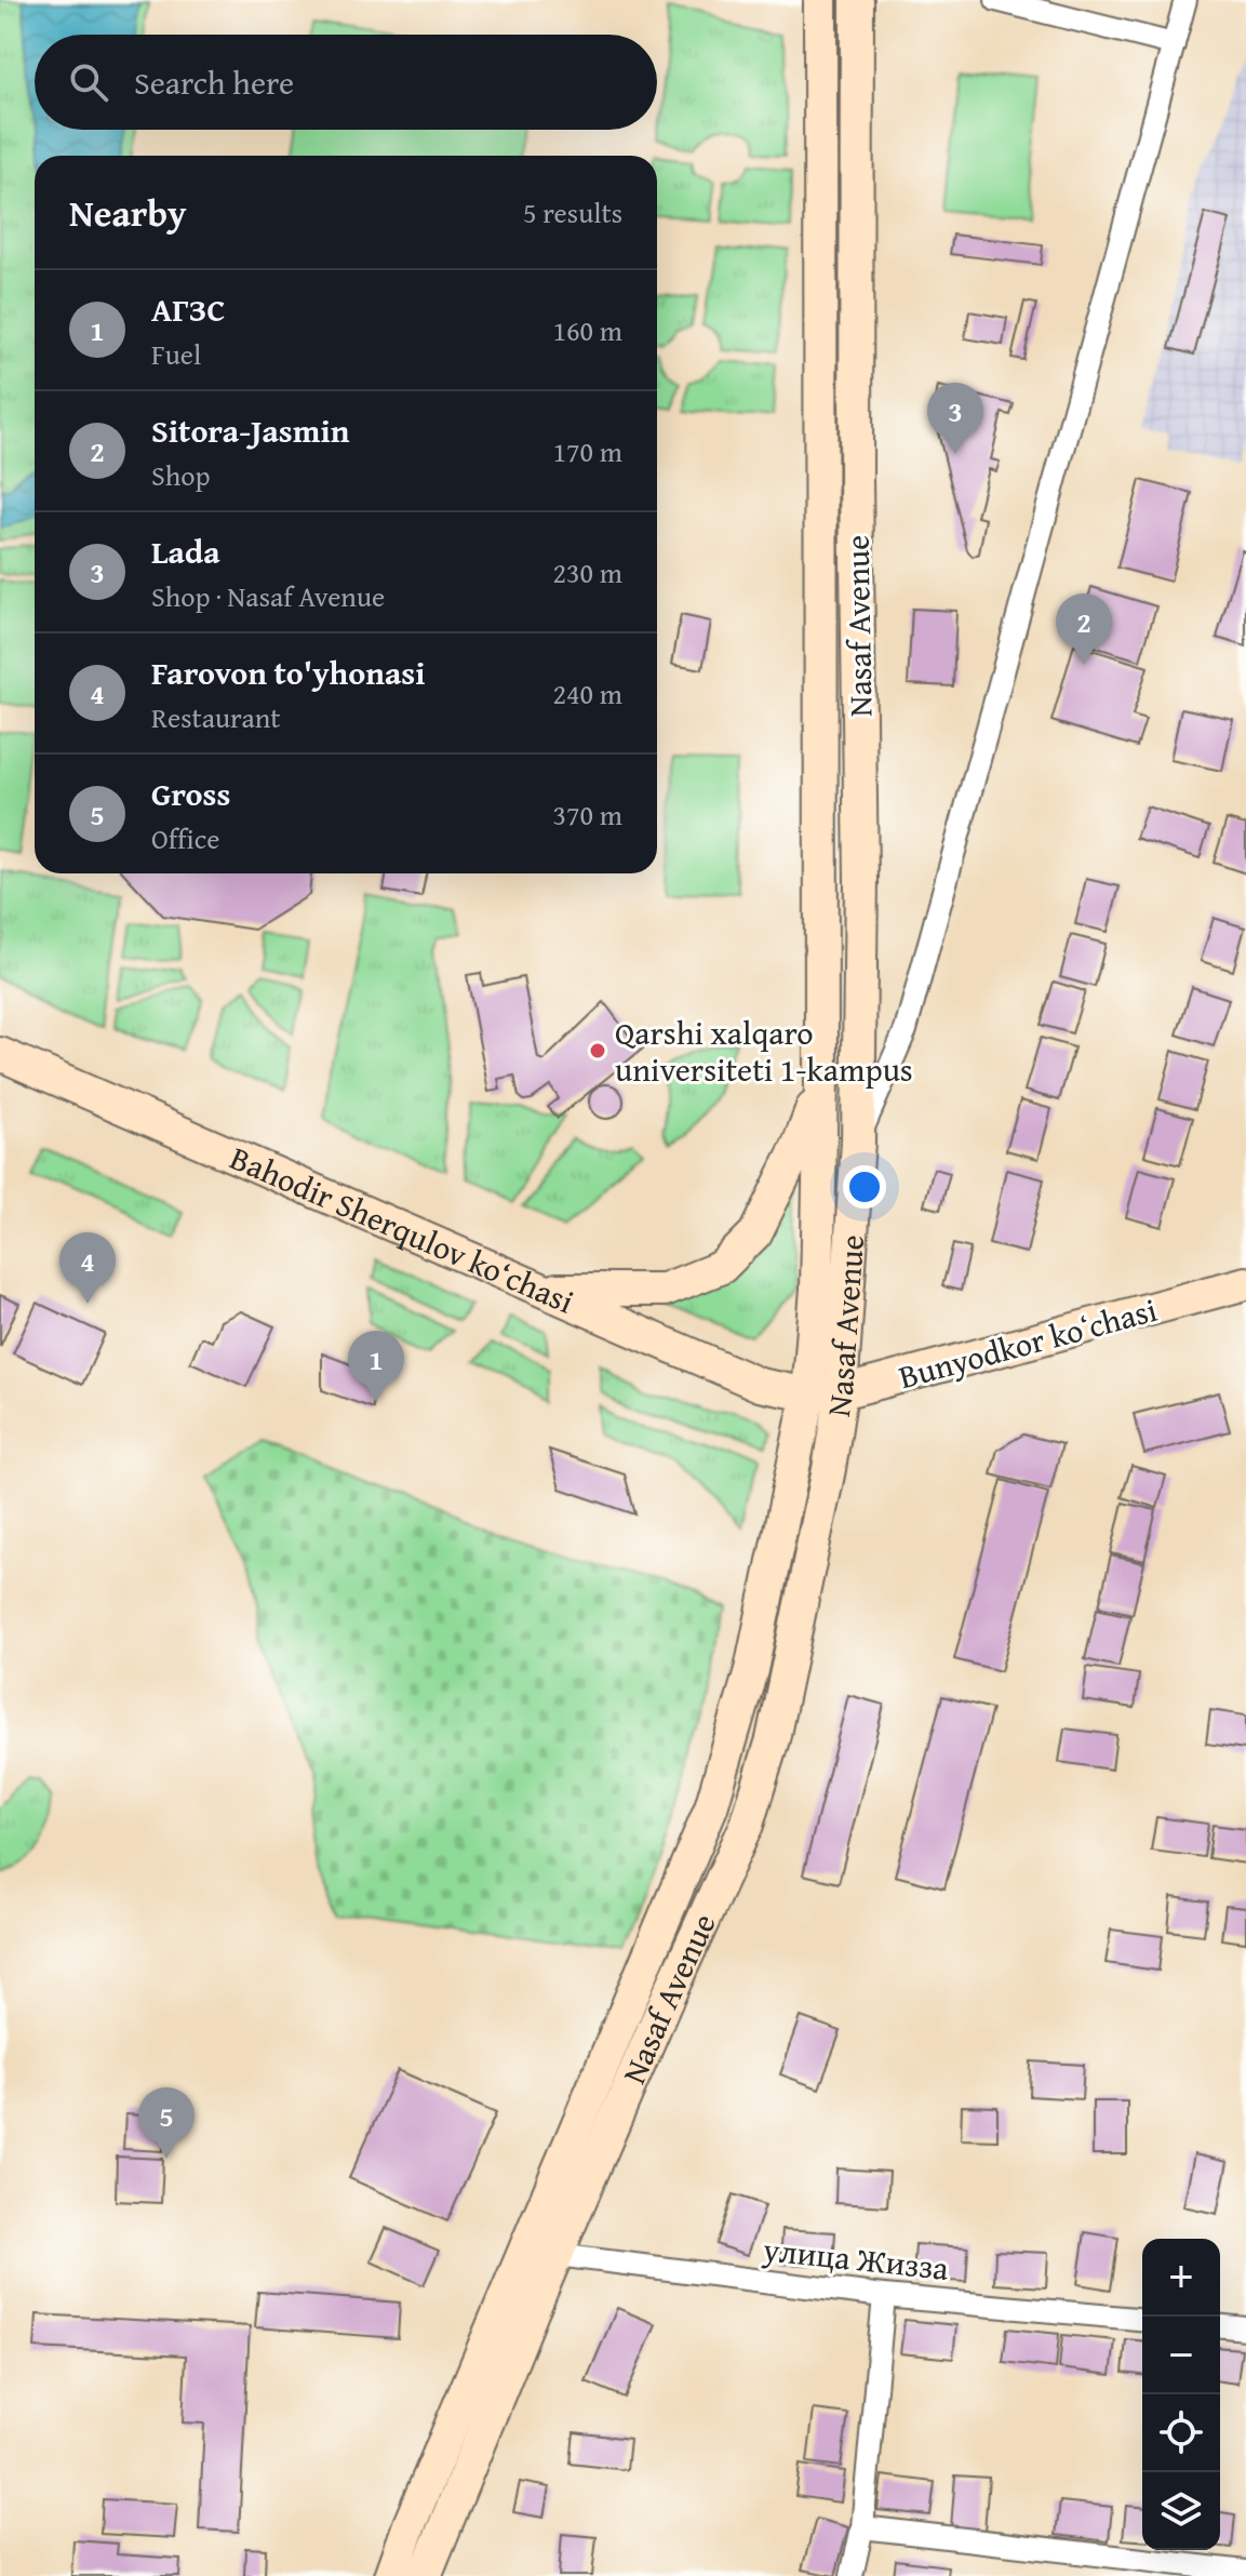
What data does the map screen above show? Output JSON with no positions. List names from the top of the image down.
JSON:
{
  "streets": {
    "main road": ["Nasaf Avenue", "Bahodir Sherqulov ko‘chasi", "Bunyodkor koʻchasi"],
    "street": ["улица Жизза"]
  },
  "crossings": [
    ["Nasaf Avenue", "Bahodir Sherqulov ko‘chasi"],
    ["Nasaf Avenue", "Bunyodkor koʻchasi"],
    ["Nasaf Avenue", "улица Жизза"],
    ["Bahodir Sherqulov ko‘chasi", "Bunyodkor koʻchasi"]
  ],
  "places": ["Qarshi xalqaro universiteti 1-kampus"],
  "page": {
    "search": "Search here",
    "heading": ["Nearby", "5 results"],
    "list": [
      {
        "mark": "1",
        "name": "АГЗС",
        "note": "Fuel",
        "value": "160 m"
      },
      {
        "mark": "2",
        "name": "Sitora-Jasmin",
        "note": "Shop",
        "value": "170 m"
      },
      {
        "mark": "3",
        "name": "Lada",
        "note": "Shop · Nasaf Avenue",
        "value": "230 m"
      },
      {
        "mark": "4",
        "name": "Farovon to'yhonasi",
        "note": "Restaurant",
        "value": "240 m"
      },
      {
        "mark": "5",
        "name": "Gross",
        "note": "Office",
        "value": "370 m"
      }
    ],
    "pins": [
      "3",
      "2",
      "4",
      "1",
      "5"
    ],
    "map_buttons": ["+", "−"]
  }
}
